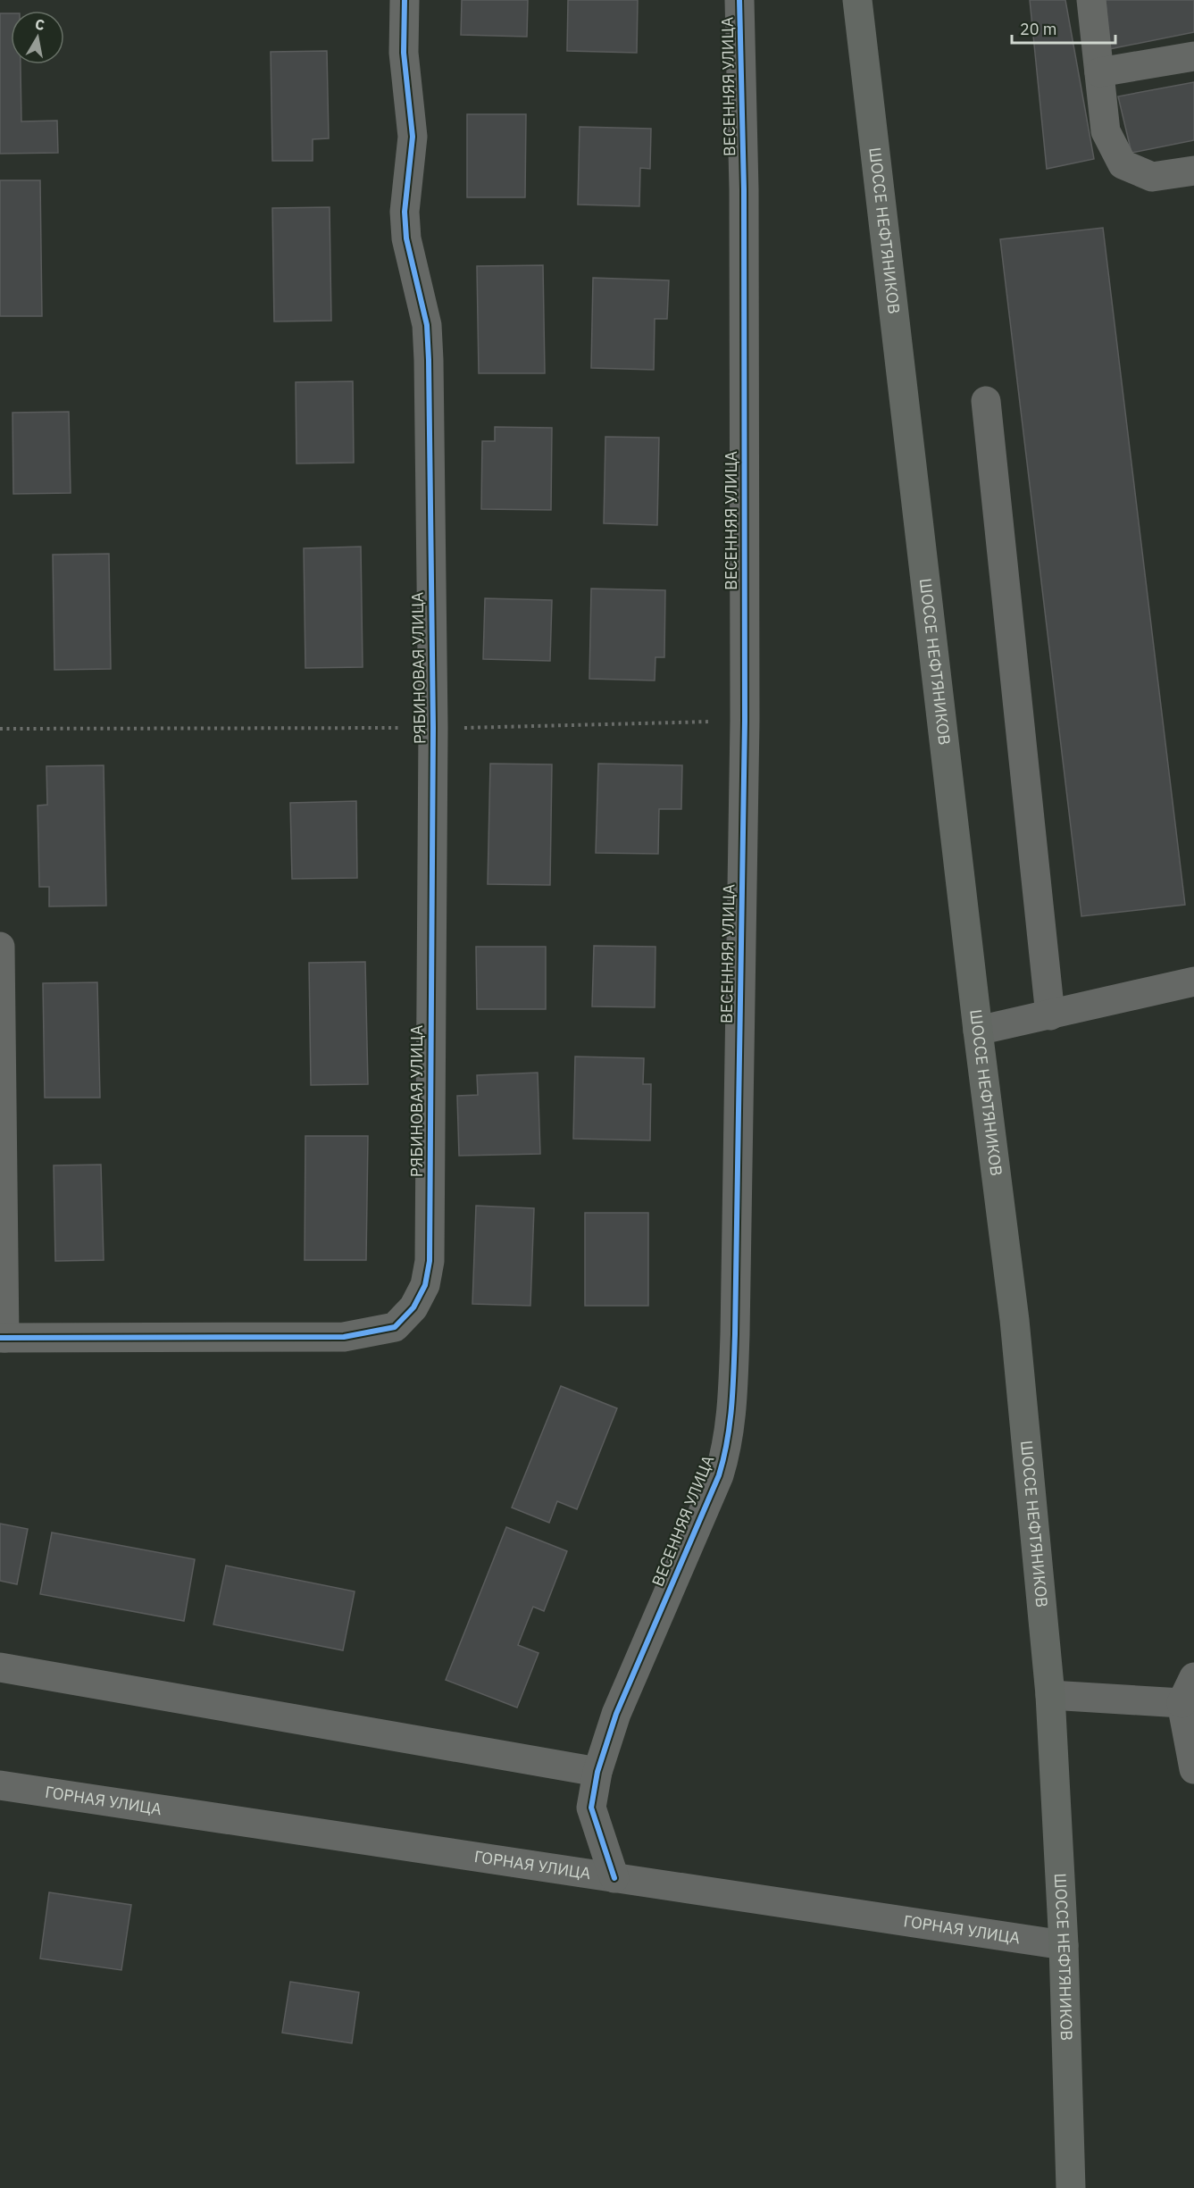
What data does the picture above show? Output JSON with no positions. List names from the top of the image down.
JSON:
{
  "streets": {
    "main road": ["ШОССЕ НЕФТЯНИКОВ"],
    "street": ["ВЕСЕННЯЯ УЛИЦА", "РЯБИНОВАЯ УЛИЦА", "ГОРНАЯ УЛИЦА"]
  },
  "crossings": [
    ["ВЕСЕННЯЯ УЛИЦА", "ГОРНАЯ УЛИЦА"],
    ["ШОССЕ НЕФТЯНИКОВ", "ГОРНАЯ УЛИЦА"]
  ],
  "scale_bar": "20 m",
  "north": "top"
}
